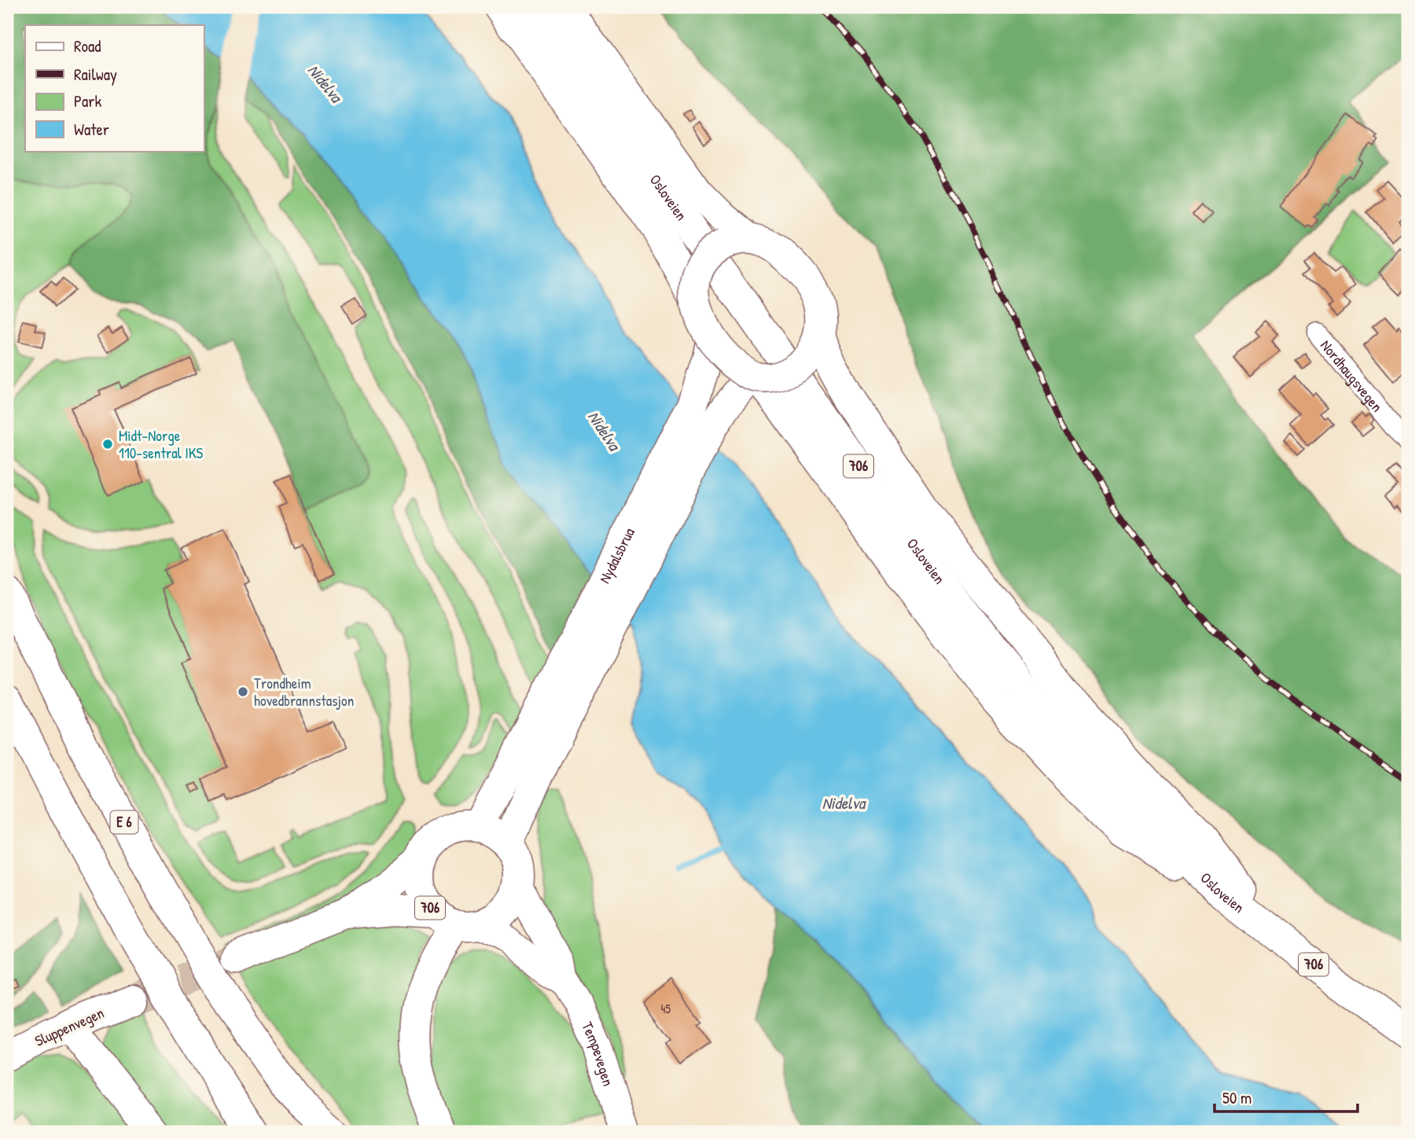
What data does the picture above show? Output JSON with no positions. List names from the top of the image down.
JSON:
{
  "streets": {
    "highway": [
      "Osloveien",
      "706",
      "Nydalsbrua",
      "E 6",
      "Sluppenvegen"
    ],
    "street": ["Nordhaugsvegen", "Tempevegen"]
  },
  "crossings": [
    ["Osloveien", "706"],
    ["706", "Nydalsbrua"],
    ["706", "Tempevegen"]
  ],
  "water": ["Nidelva"],
  "places": ["Midt-Norge 110-sentral IKS", "Trondheim hovedbrannstasjon"],
  "house_numbers": ["45"],
  "legend": [
    "Road",
    "Railway",
    "Park",
    "Water"
  ],
  "scale_bar": "50 m"
}
